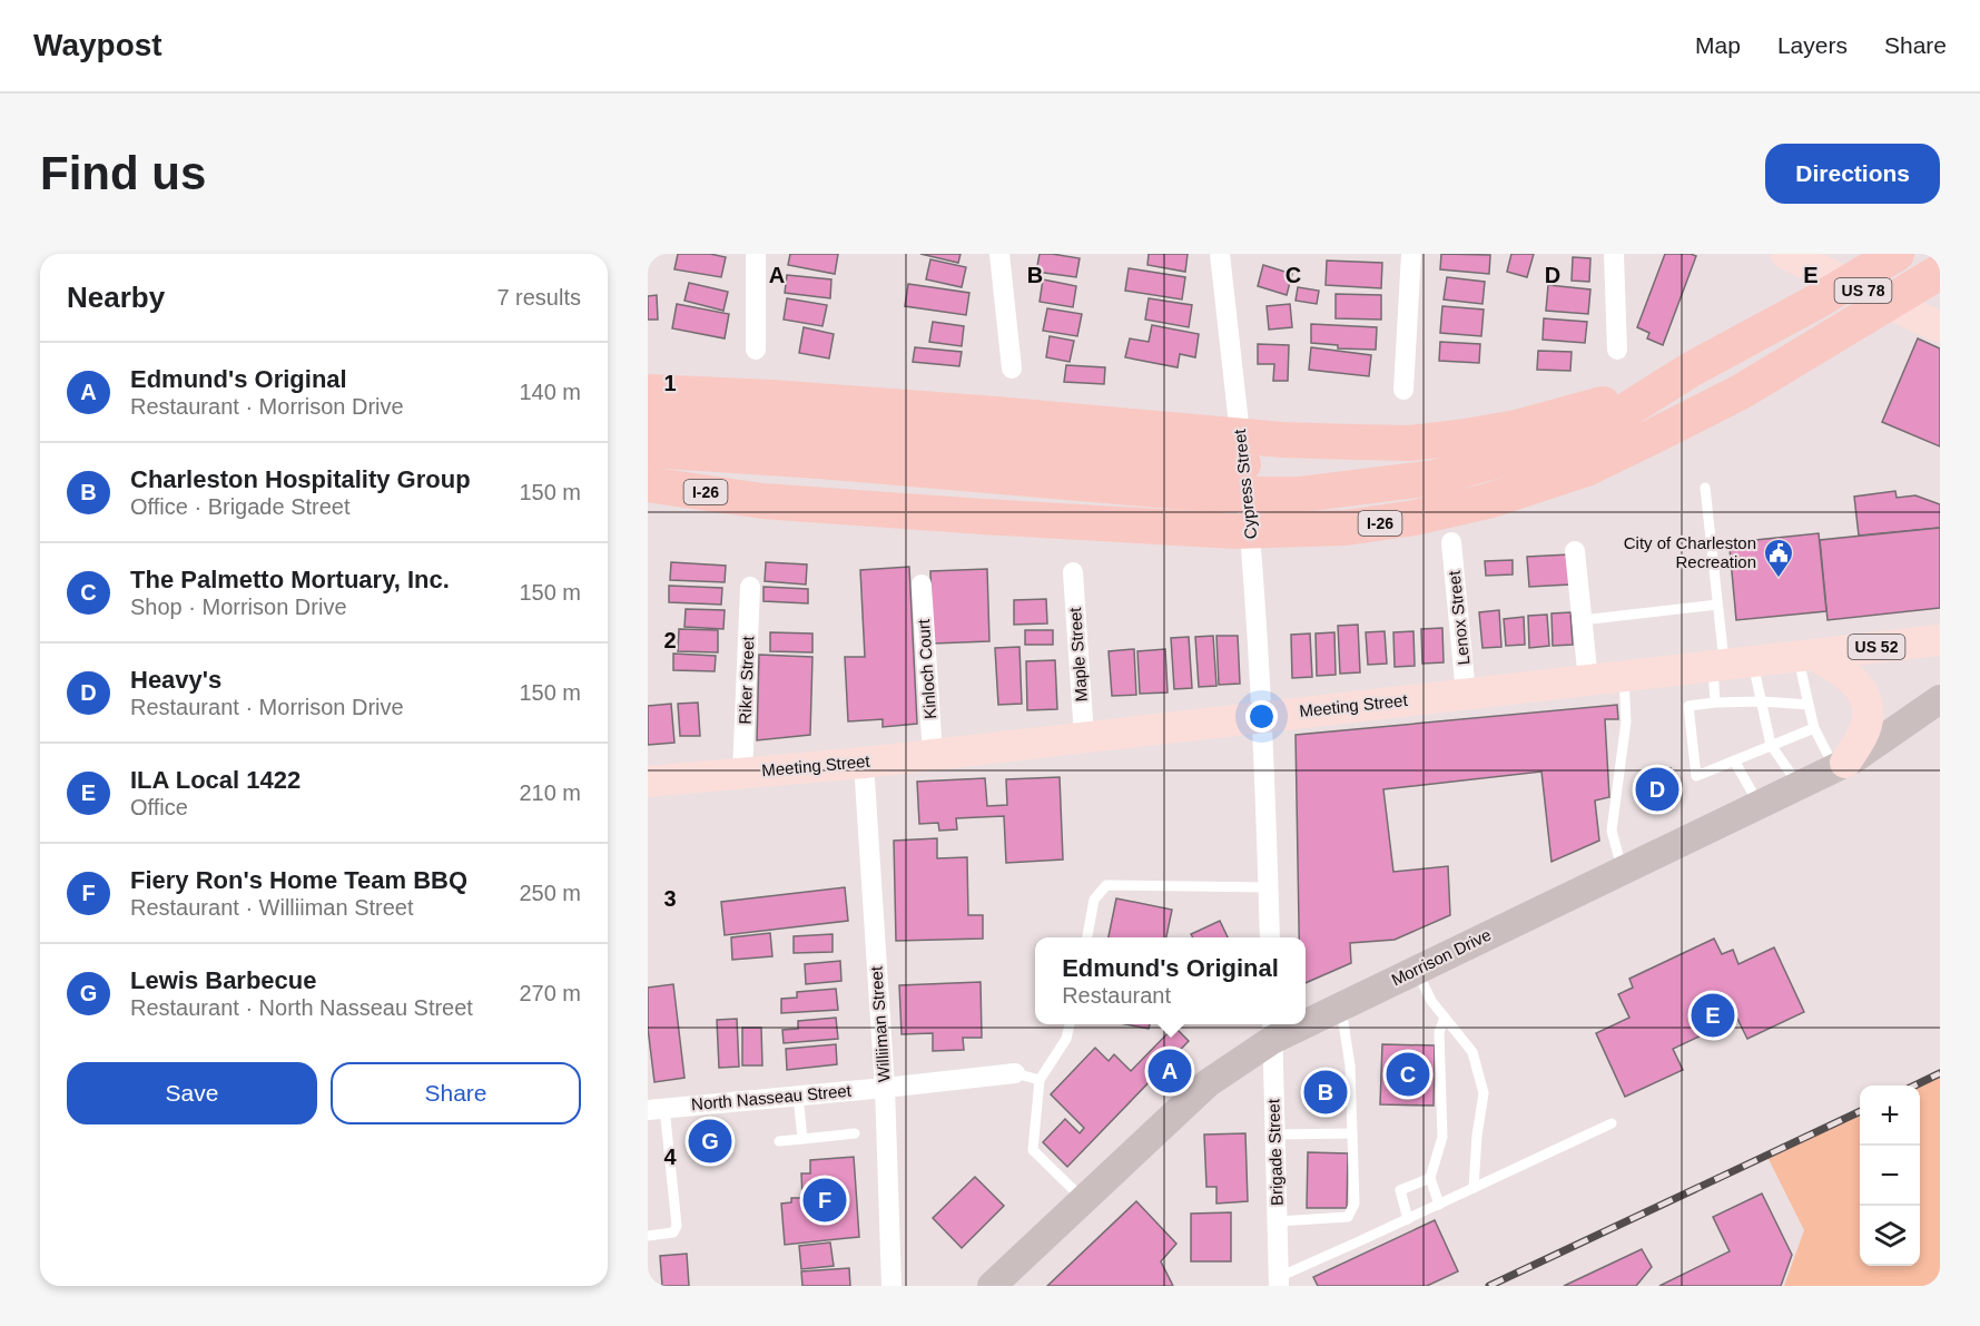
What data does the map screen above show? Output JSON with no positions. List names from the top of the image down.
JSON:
{
  "streets": {
    "highway": ["I-26"],
    "main road": [
      "US 78",
      "US 52",
      "Meeting Street",
      "Morrison Drive"
    ],
    "street": [
      "Cypress Street",
      "Lenox Street",
      "Maple Street",
      "Kinloch Court",
      "Riker Street",
      "Williiman Street",
      "North Nasseau Street",
      "Brigade Street"
    ]
  },
  "crossings": [
    ["Cypress Street", "Meeting Street"],
    ["Lenox Street", "Meeting Street"],
    ["Maple Street", "Meeting Street"],
    ["Kinloch Court", "Meeting Street"],
    ["Riker Street", "Meeting Street"],
    ["Meeting Street", "Williiman Street"],
    ["Morrison Drive", "Brigade Street"],
    ["Williiman Street", "North Nasseau Street"]
  ],
  "places": {
    "public building": ["City of Charleston Recreation"]
  },
  "page": {
    "header": "Waypost",
    "nav": ["Map", "Layers", "Share"],
    "buttons": [
      "Directions",
      ["Save", "Share"]
    ],
    "title": "Find us",
    "heading": ["Nearby", "7 results"],
    "list": [
      {
        "mark": "A",
        "name": "Edmund's Original",
        "note": "Restaurant · Morrison Drive",
        "value": "140 m"
      },
      {
        "mark": "B",
        "name": "Charleston Hospitality Group",
        "note": "Office · Brigade Street",
        "value": "150 m"
      },
      {
        "mark": "C",
        "name": "The Palmetto Mortuary, Inc.",
        "note": "Shop · Morrison Drive",
        "value": "150 m"
      },
      {
        "mark": "D",
        "name": "Heavy's",
        "note": "Restaurant · Morrison Drive",
        "value": "150 m"
      },
      {
        "mark": "E",
        "name": "ILA Local 1422",
        "note": "Office",
        "value": "210 m"
      },
      {
        "mark": "F",
        "name": "Fiery Ron's Home Team BBQ",
        "note": "Restaurant · Williiman Street",
        "value": "250 m"
      },
      {
        "mark": "G",
        "name": "Lewis Barbecue",
        "note": "Restaurant · North Nasseau Street",
        "value": "270 m"
      }
    ],
    "pins": [
      "D",
      "E",
      "A",
      "C",
      "B",
      "G",
      "F"
    ],
    "popup": ["Edmund's Original", "Restaurant"],
    "map_buttons": ["+", "−"]
  },
  "grid": {
    "columns": [
      "A",
      "B",
      "C",
      "D",
      "E"
    ],
    "rows": [
      "1",
      "2",
      "3",
      "4"
    ]
  }
}
